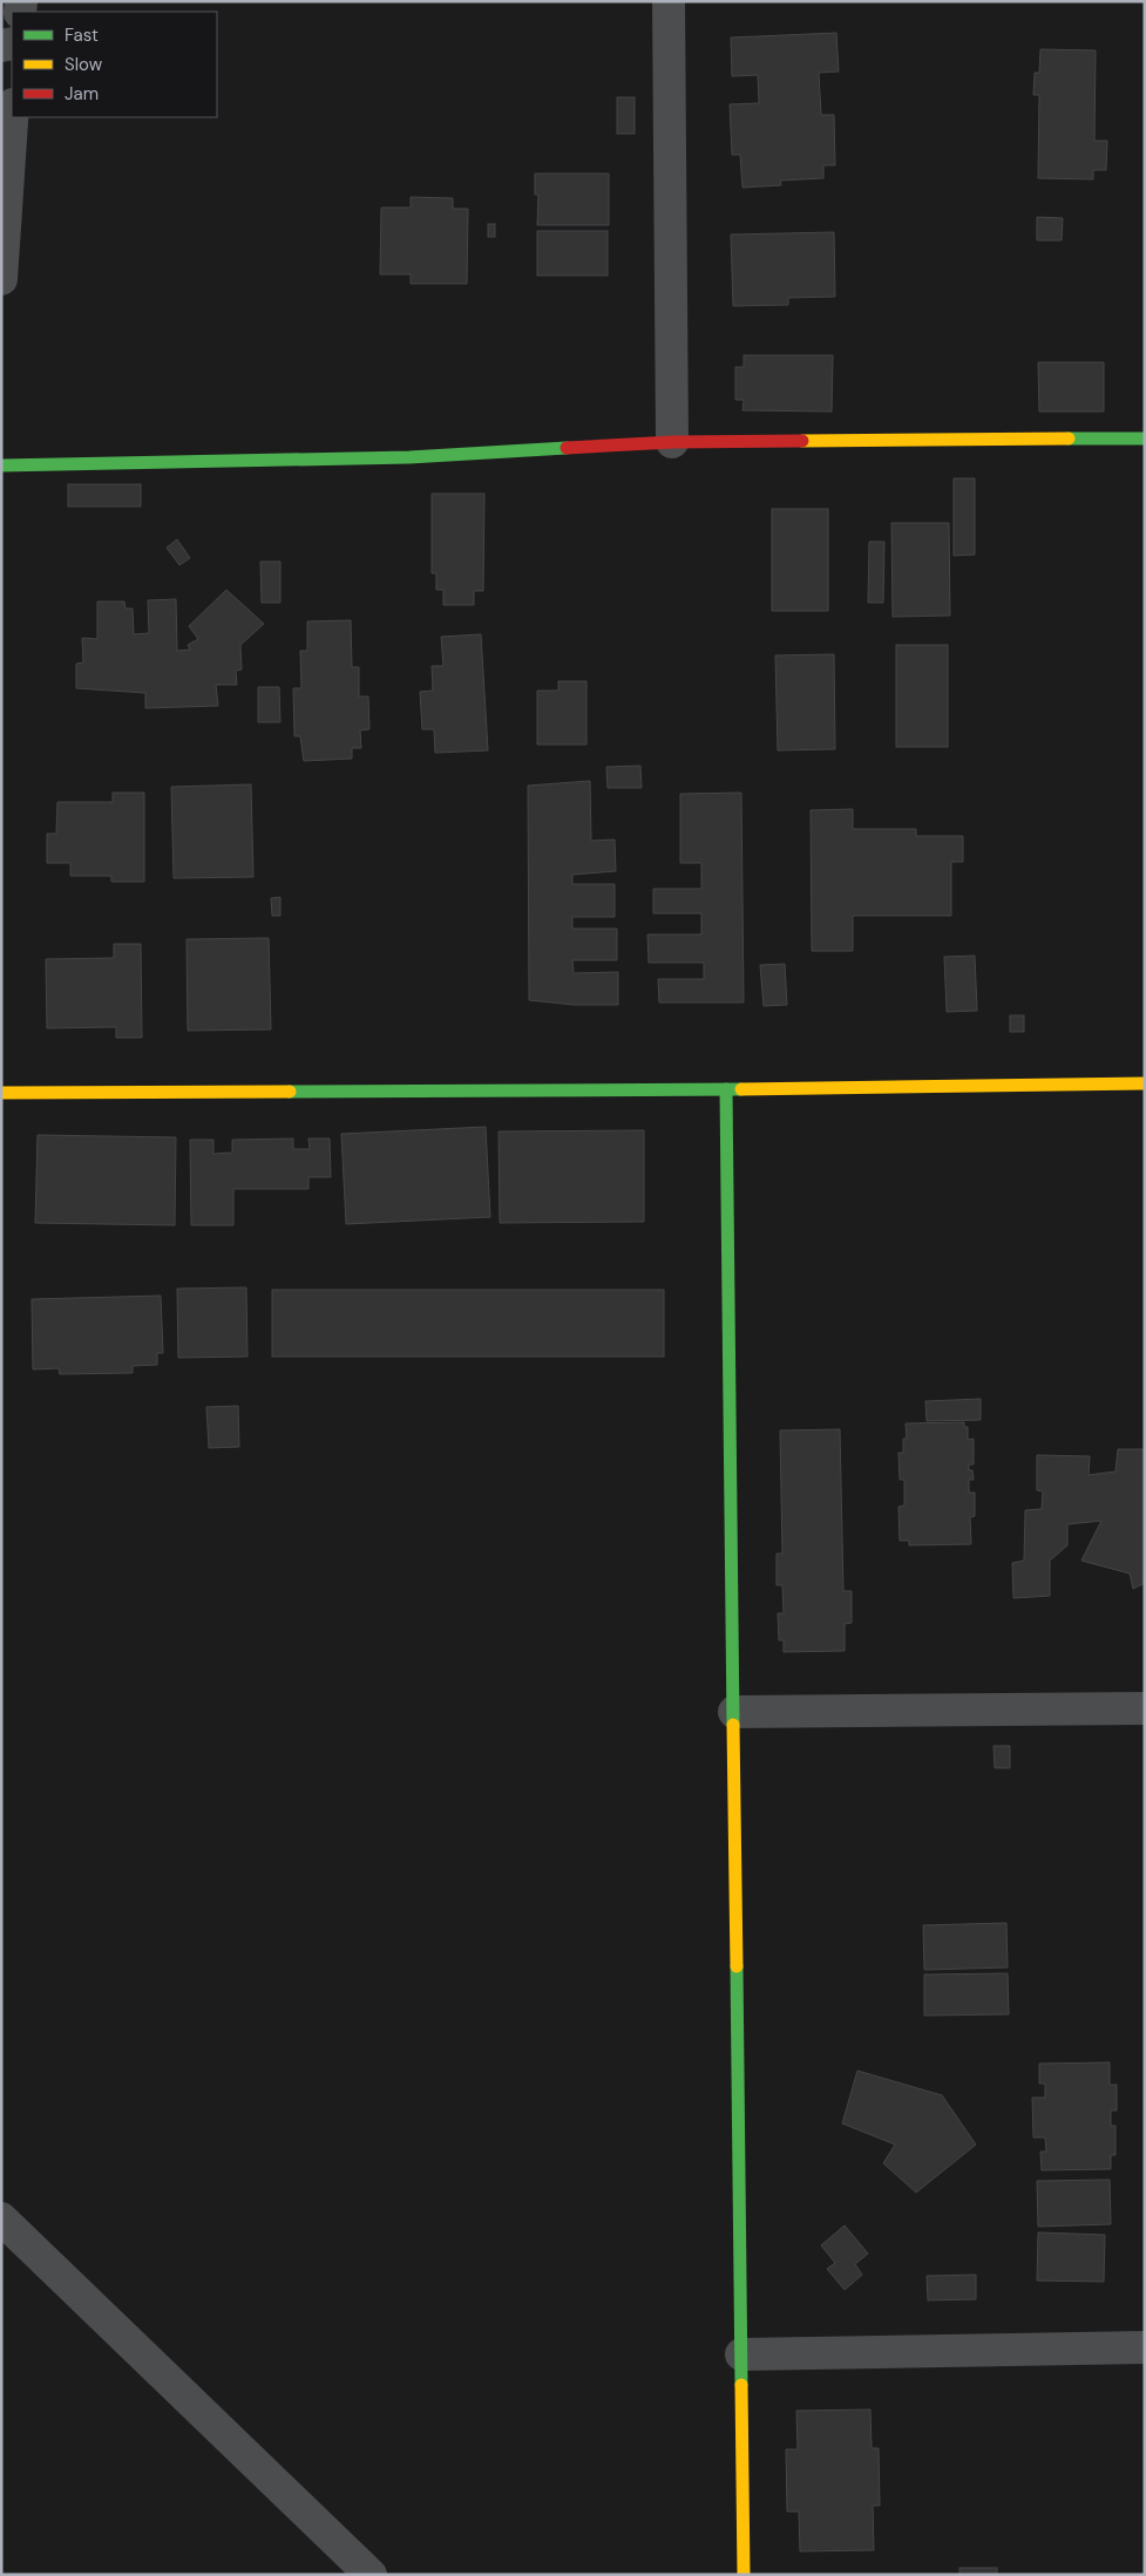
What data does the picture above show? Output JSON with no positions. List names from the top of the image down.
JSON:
{
  "legend": ["Fast", "Slow", "Jam"]
}
